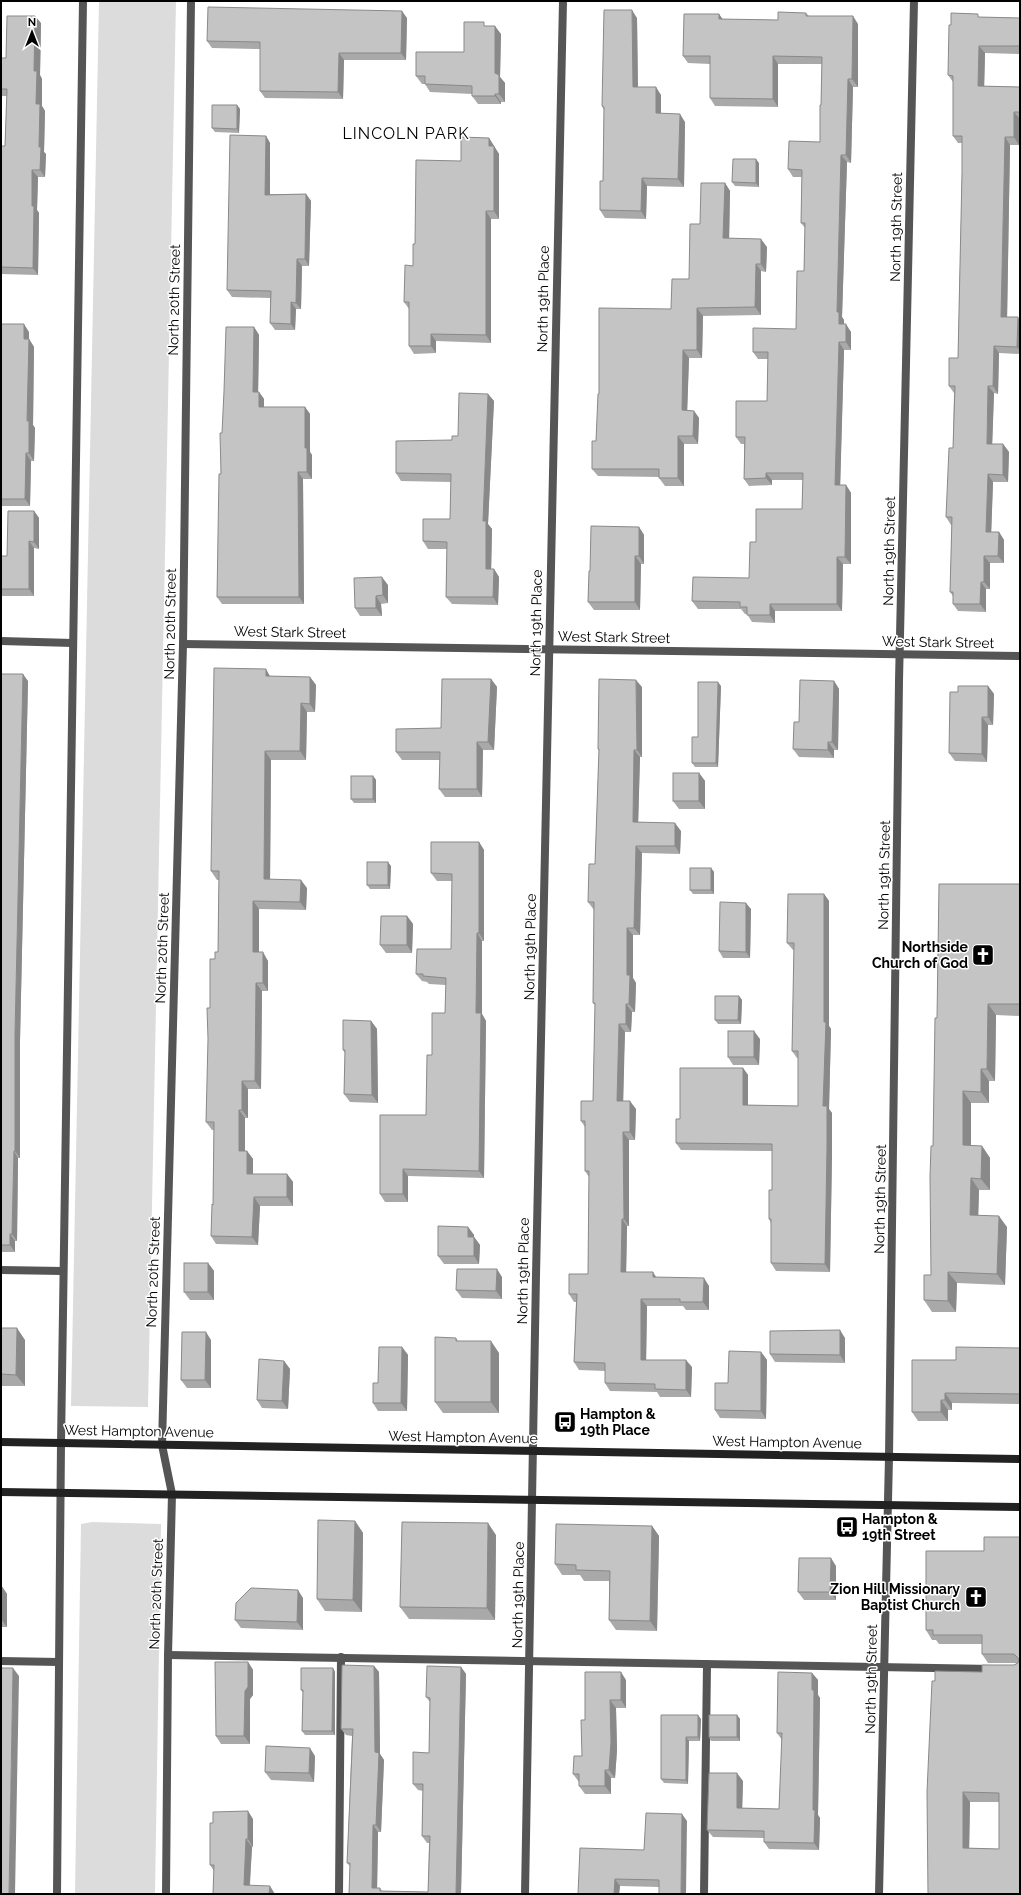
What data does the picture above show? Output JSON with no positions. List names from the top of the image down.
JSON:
{
  "streets": {
    "main road": ["West Hampton Avenue"],
    "street": [
      "North 19th Street",
      "North 19th Place",
      "North 20th Street",
      "West Stark Street"
    ]
  },
  "crossings": [
    ["North 19th Street", "West Stark Street"],
    ["North 19th Street", "West Hampton Avenue"],
    ["North 19th Place", "West Stark Street"],
    ["North 19th Place", "West Hampton Avenue"],
    ["North 20th Street", "West Stark Street"],
    ["North 20th Street", "West Hampton Avenue"]
  ],
  "districts": ["LINCOLN PARK"],
  "places": {
    "church": ["Northside Church of God", "Zion Hill Missionary Baptist Church"],
    "bus stop": ["Hampton & 19th Place", "Hampton & 19th Street"]
  },
  "north": "top"
}
